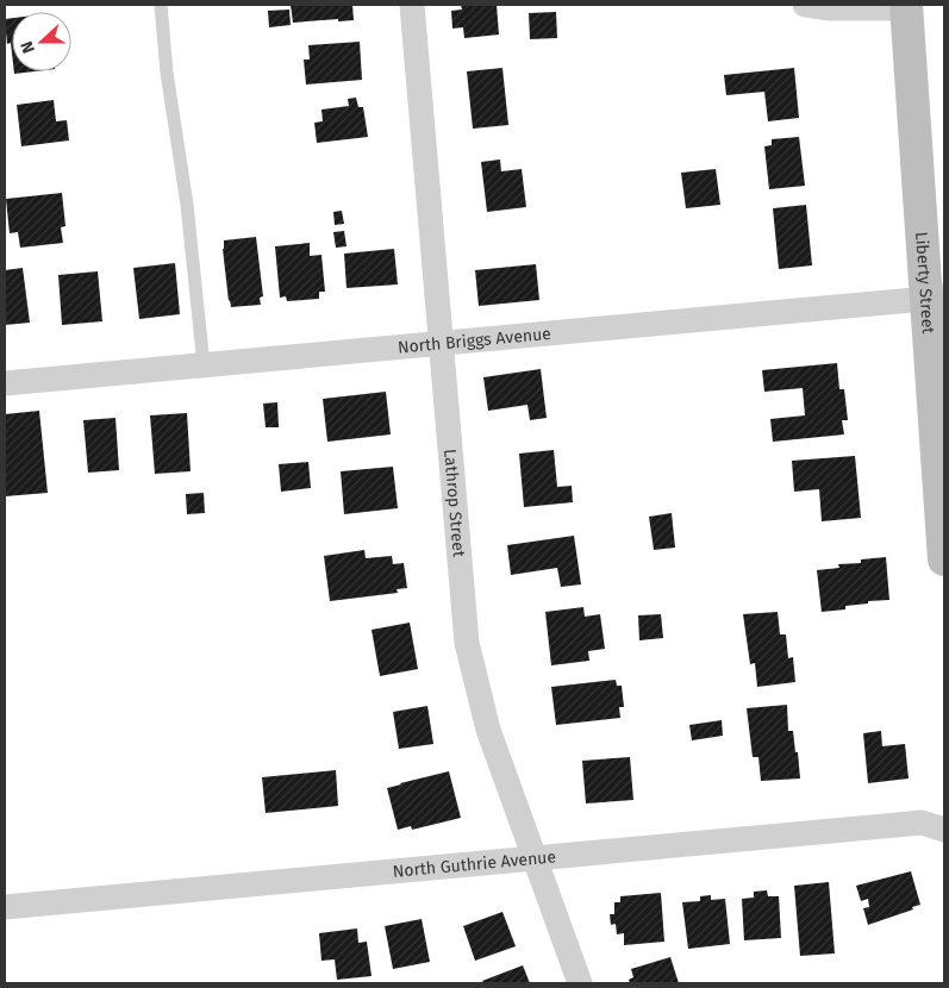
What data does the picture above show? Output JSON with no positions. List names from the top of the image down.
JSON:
{
  "streets": {
    "street": [
      "Liberty Street",
      "North Briggs Avenue",
      "Lathrop Street",
      "North Guthrie Avenue"
    ]
  },
  "crossings": [
    ["Liberty Street", "North Briggs Avenue"],
    ["North Briggs Avenue", "Lathrop Street"],
    ["Lathrop Street", "North Guthrie Avenue"]
  ],
  "north": "left"
}
